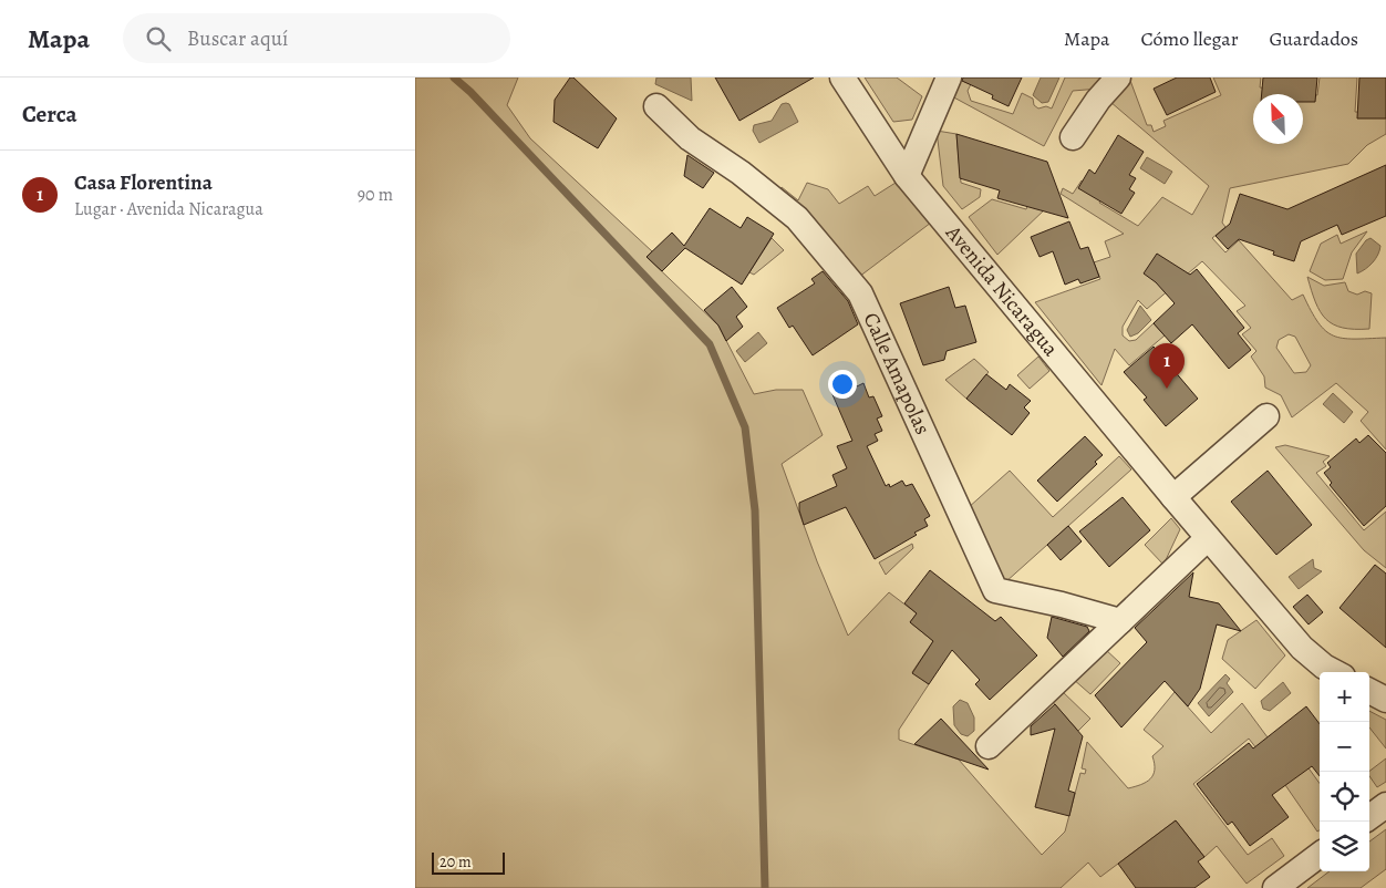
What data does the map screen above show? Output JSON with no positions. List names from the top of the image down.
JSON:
{
  "streets": {
    "street": ["Avenida Nicaragua", "Calle Amapolas"]
  },
  "scale_bar": "20 m",
  "north": "top left",
  "page": {
    "header": "Mapa",
    "search": "Buscar aquí",
    "nav": ["Mapa", "Cómo llegar", "Guardados"],
    "heading": "Cerca",
    "list": [
      {
        "mark": "1",
        "name": "Casa Florentina",
        "note": "Lugar · Avenida Nicaragua",
        "value": "90 m"
      }
    ],
    "pins": "1",
    "map_buttons": ["+", "−"],
    "scale": "20 m"
  }
}
